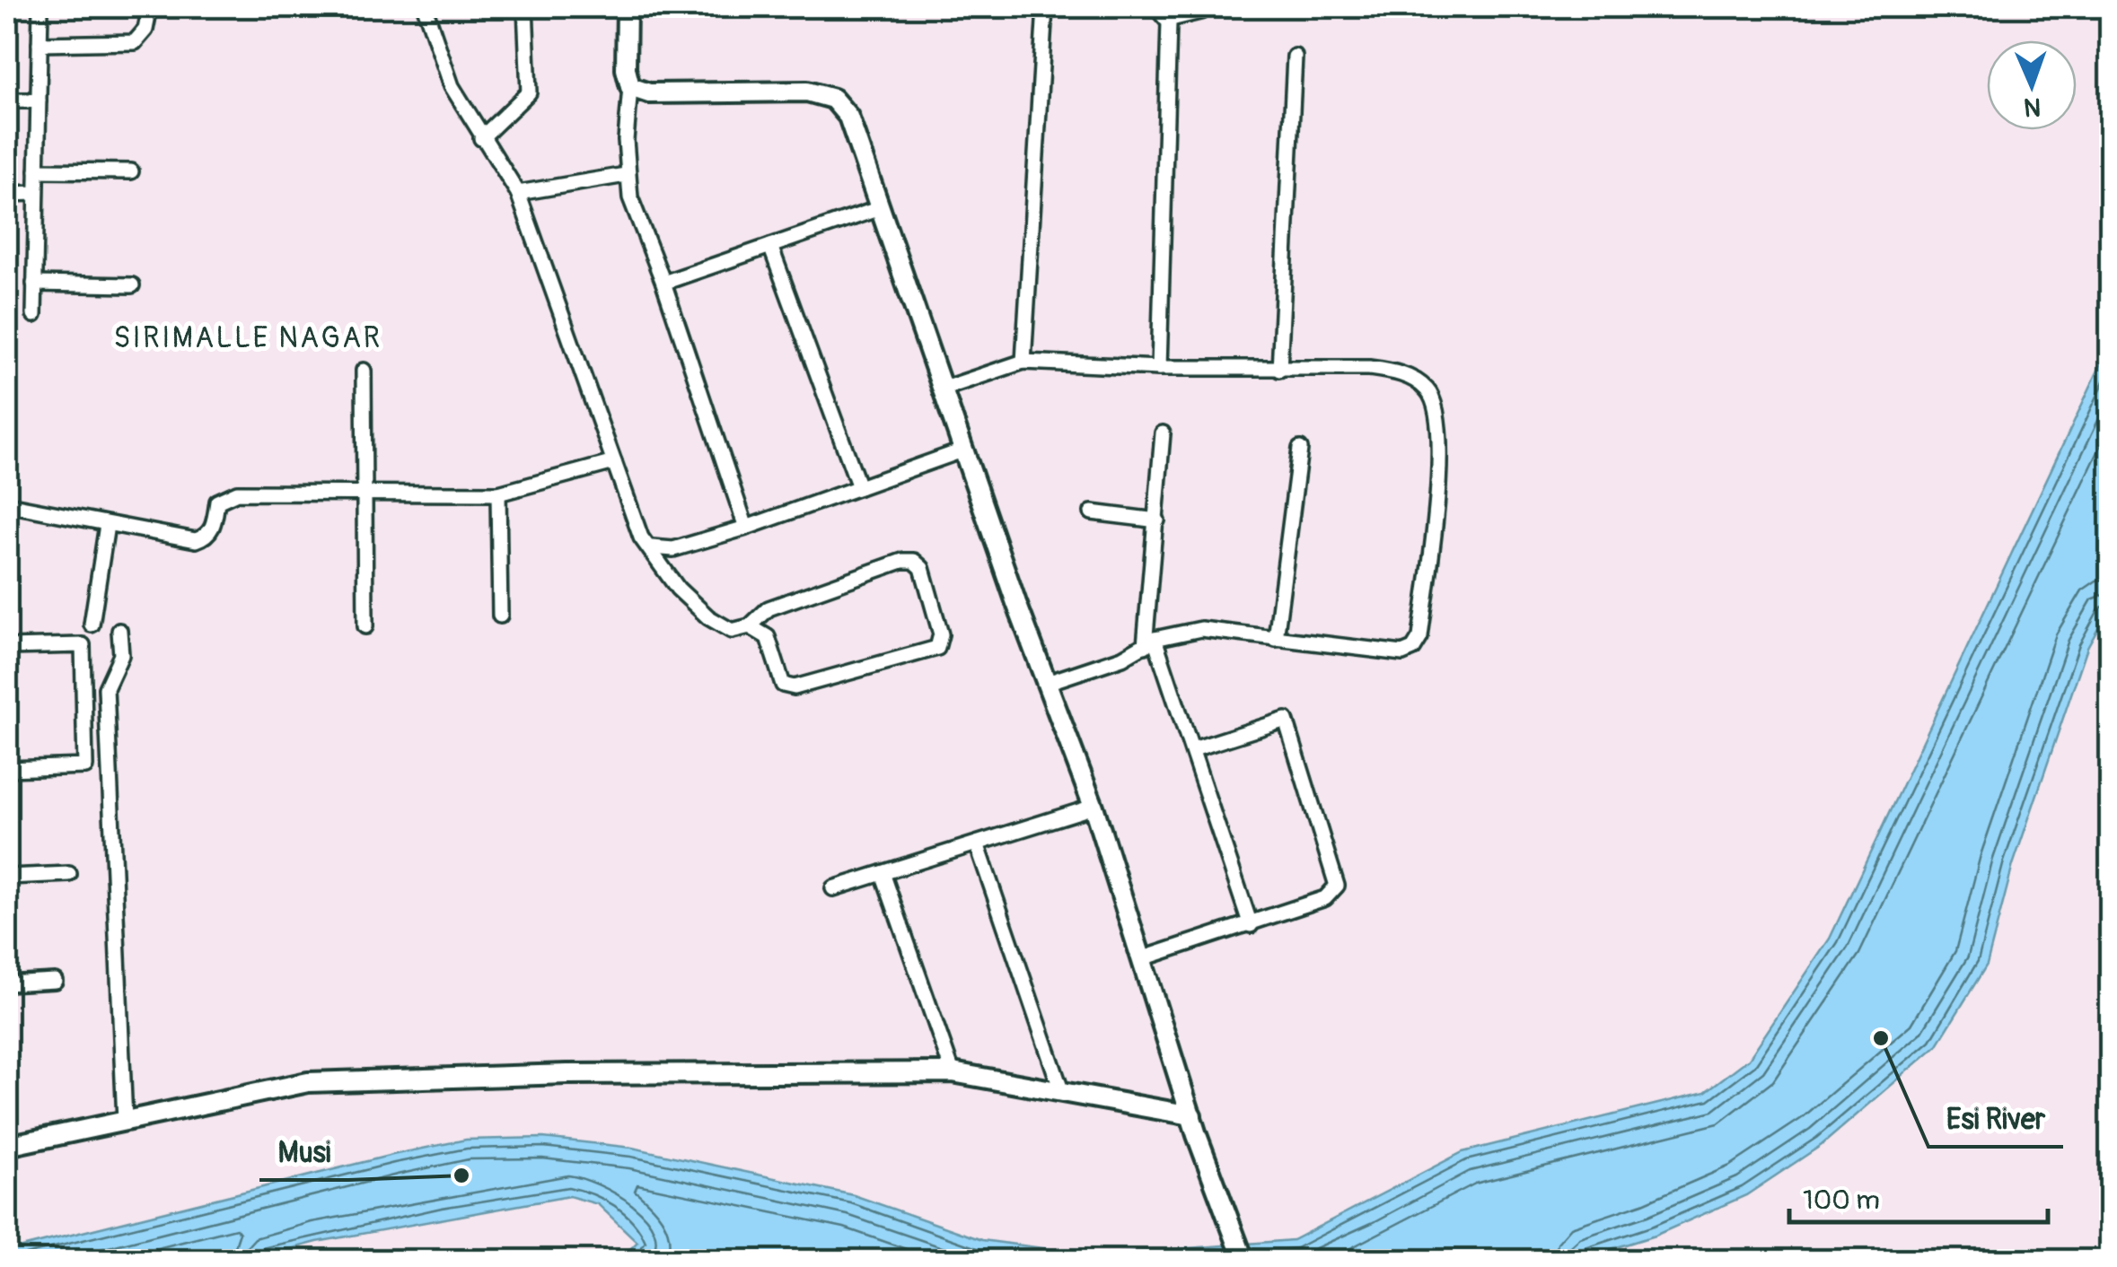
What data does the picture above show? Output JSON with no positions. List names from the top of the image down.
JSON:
{
  "districts": ["SIRIMALLE NAGAR"],
  "places": ["Esi River", "Musi"],
  "scale_bar": "100 m",
  "north": "bottom"
}
